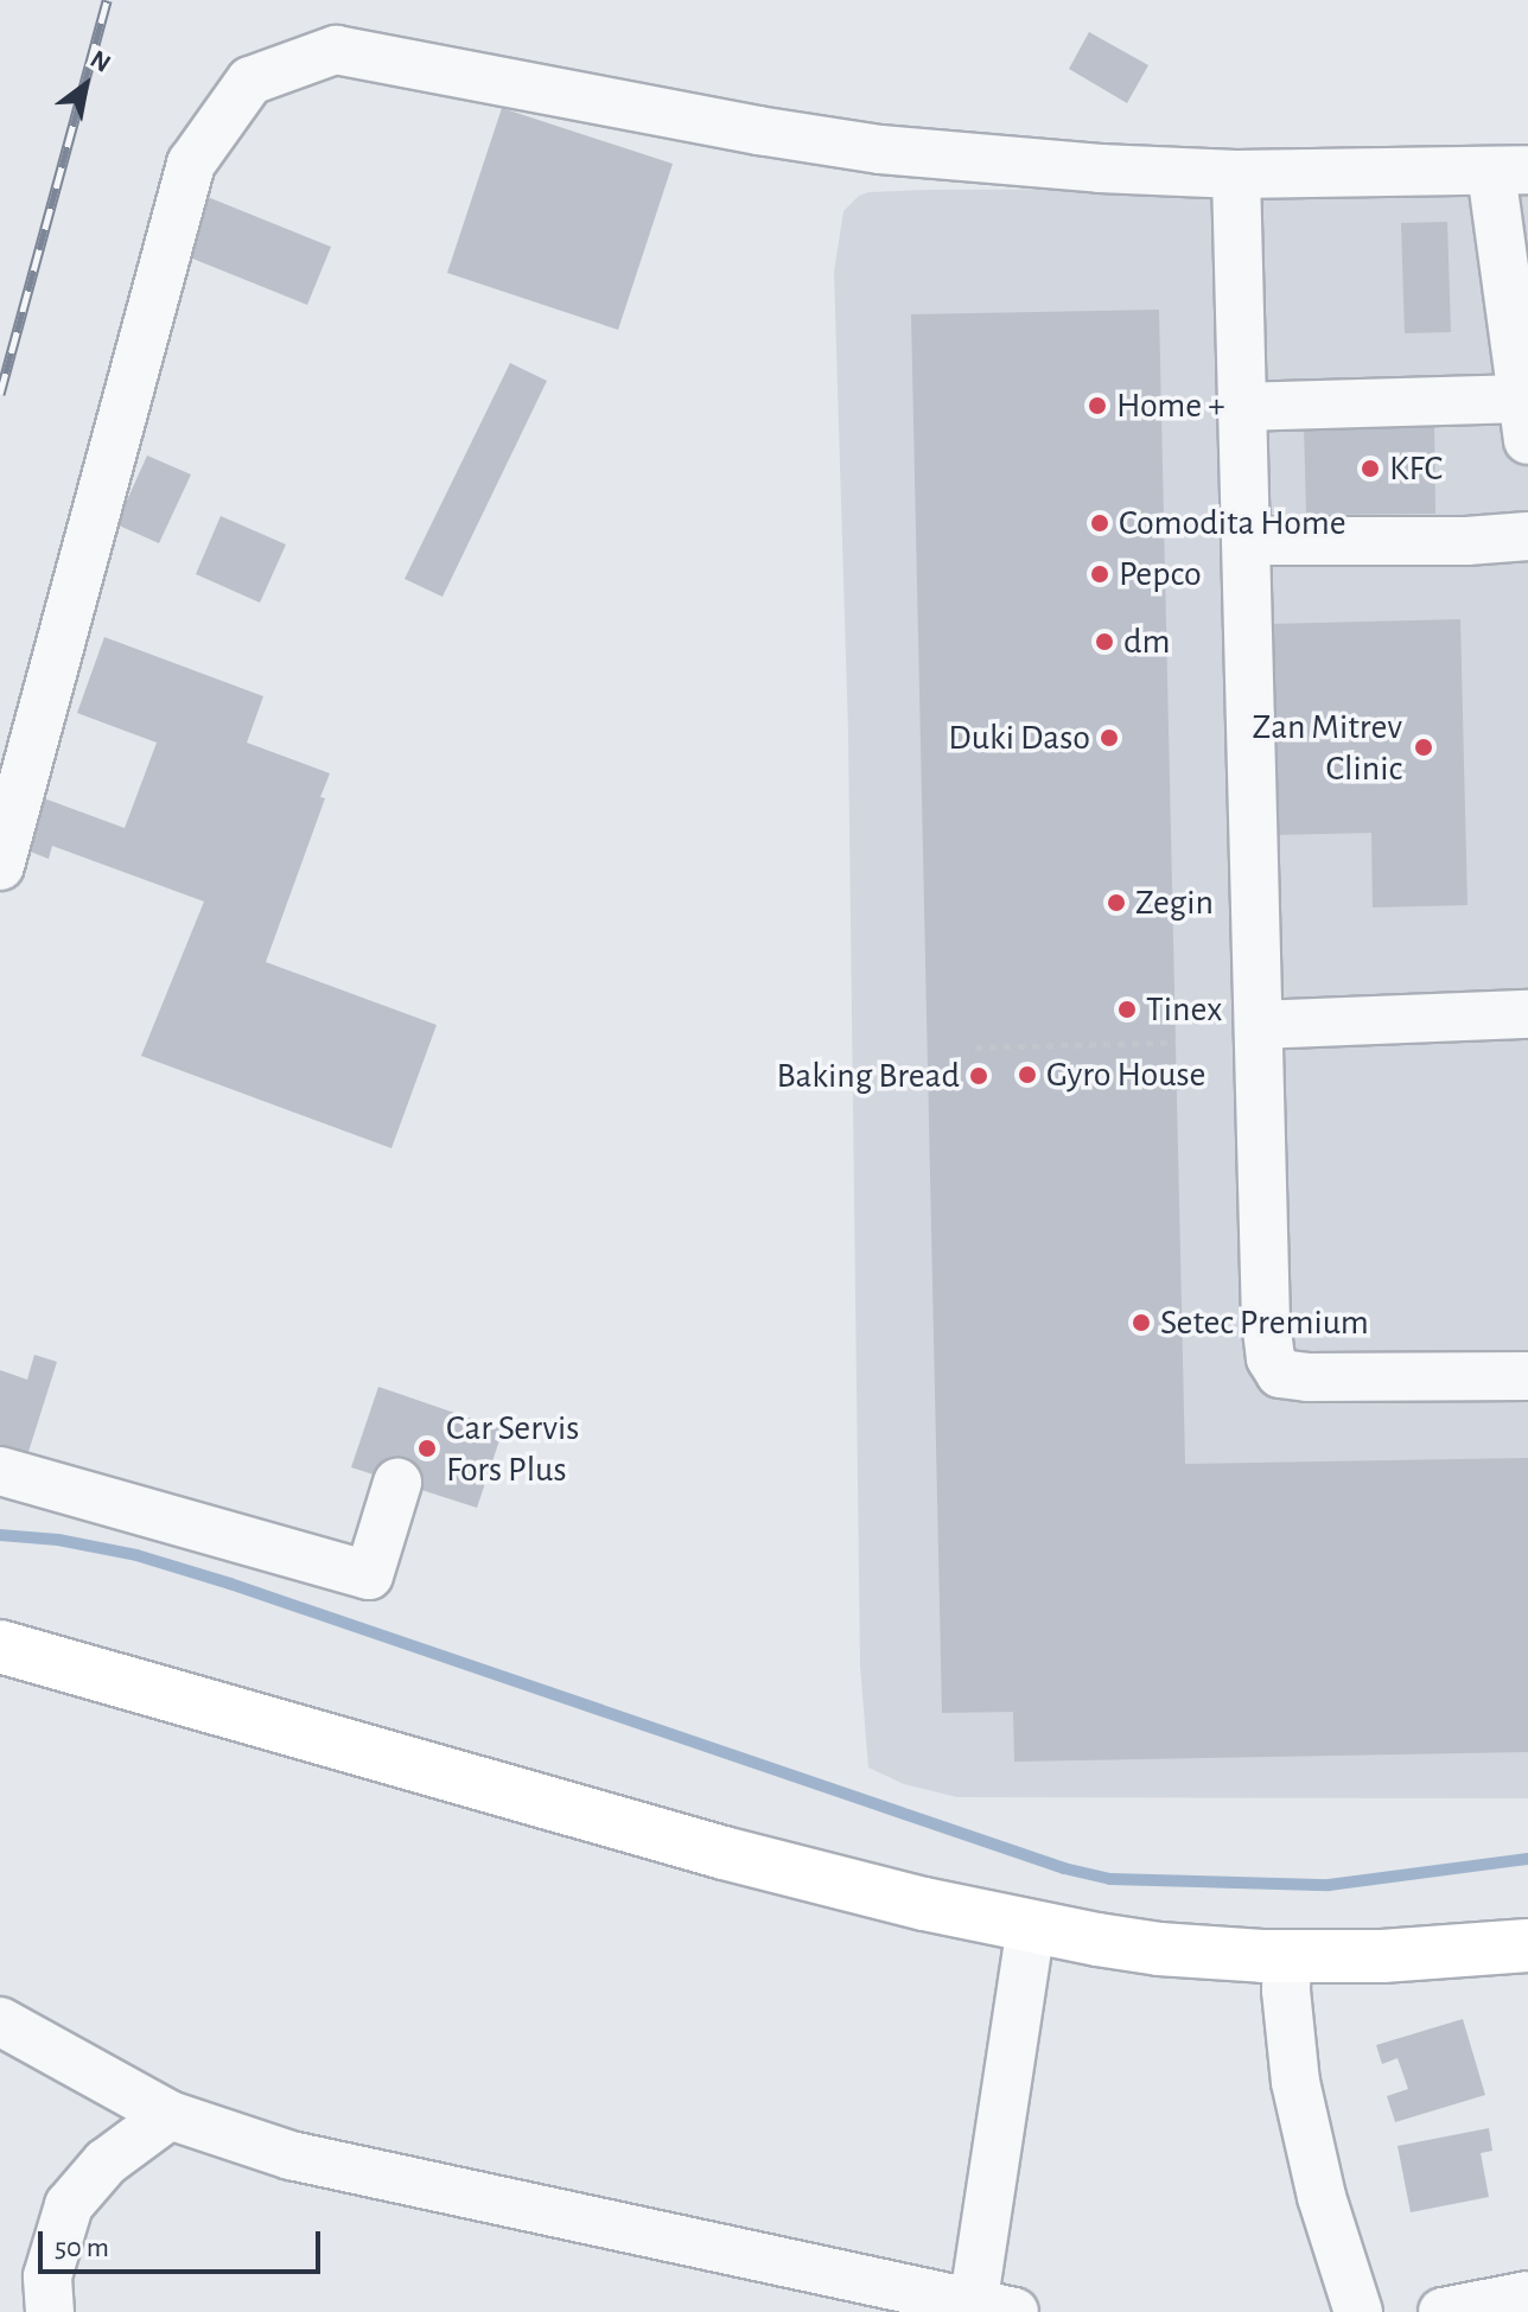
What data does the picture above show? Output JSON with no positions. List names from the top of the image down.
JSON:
{
  "places": [
    "Home +",
    "KFC",
    "Comodita Home",
    "Pepco",
    "dm",
    "Duki Daso",
    "Zan Mitrev Clinic",
    "Zegin",
    "Tinex",
    "Gyro House",
    "Baking Bread",
    "Setec Premium",
    "Car Servis Fors Plus"
  ],
  "scale_bar": "50 m",
  "north": "top right"
}
